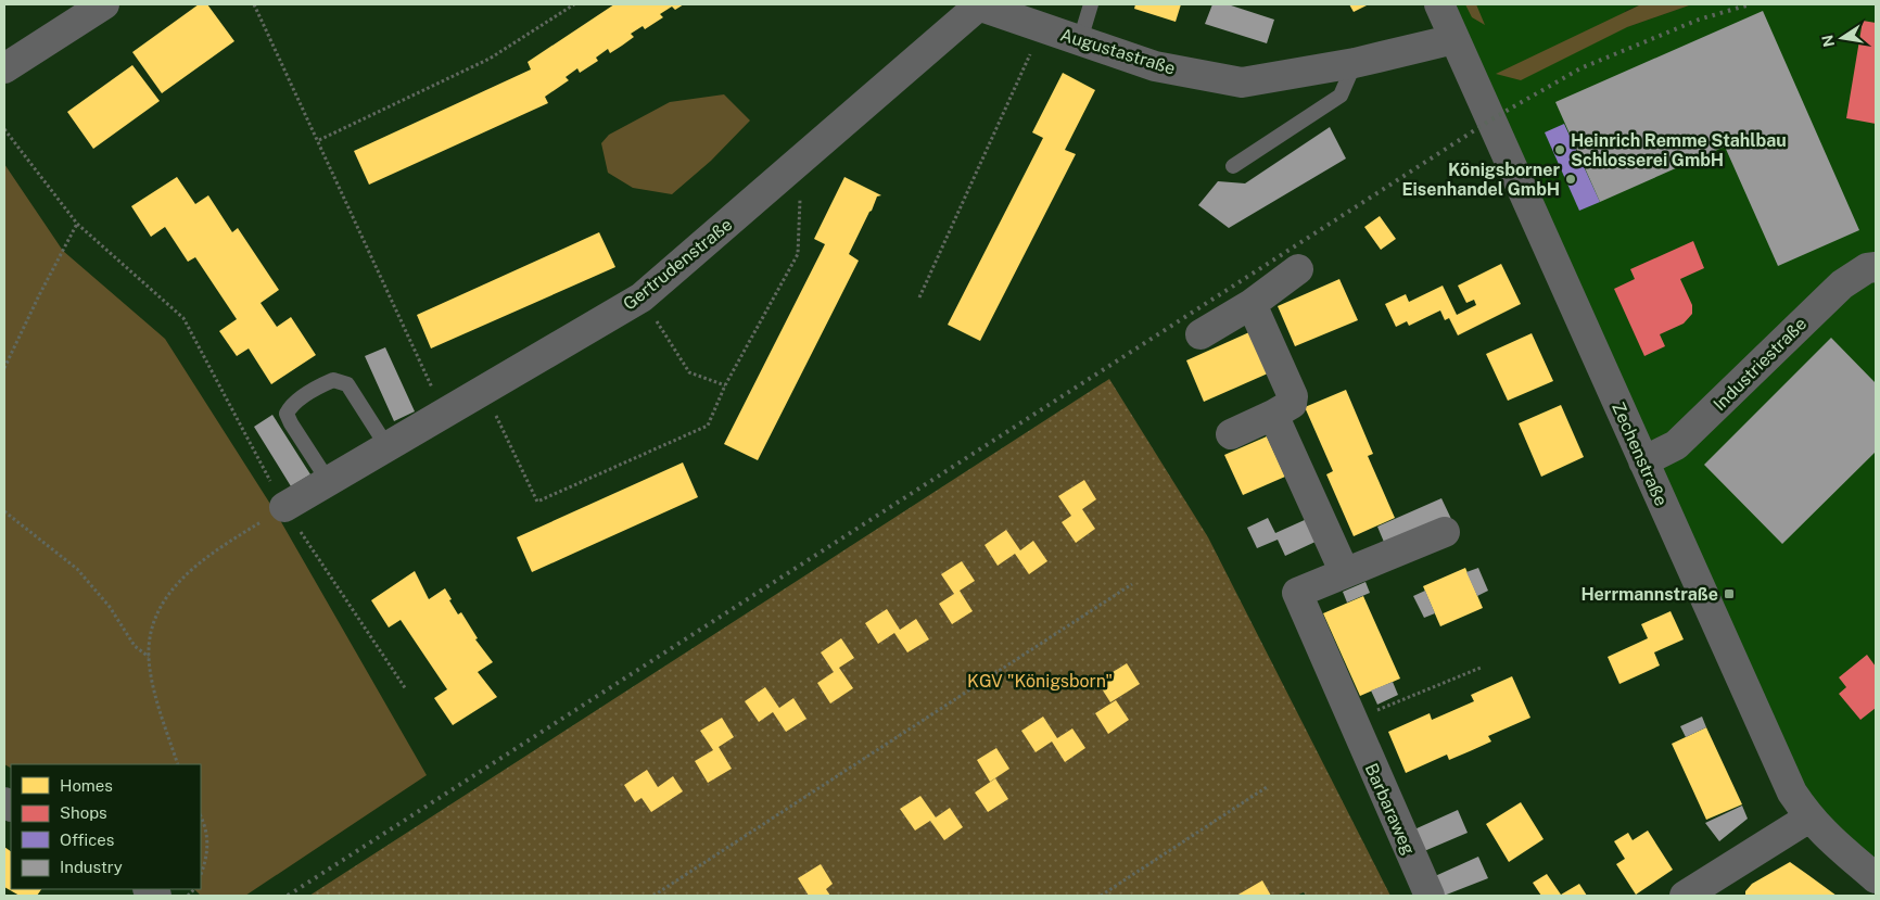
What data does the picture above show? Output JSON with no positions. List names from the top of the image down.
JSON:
{
  "streets": {
    "street": [
      "Augustastraße",
      "Gertrudenstraße",
      "Industriestraße",
      "Zechenstraße",
      "Barbaraweg"
    ]
  },
  "crossings": [
    ["Augustastraße", "Gertrudenstraße"],
    ["Augustastraße", "Zechenstraße"],
    ["Industriestraße", "Zechenstraße"]
  ],
  "parks": ["KGV \"Königsborn\""],
  "places": {
    "other": ["Heinrich Remme Stahlbau Schlosserei GmbH", "Königsborner Eisenhandel GmbH"],
    "transit": ["Herrmannstraße"]
  },
  "legend": [
    "Homes",
    "Shops",
    "Offices",
    "Industry"
  ],
  "north": "left"
}
